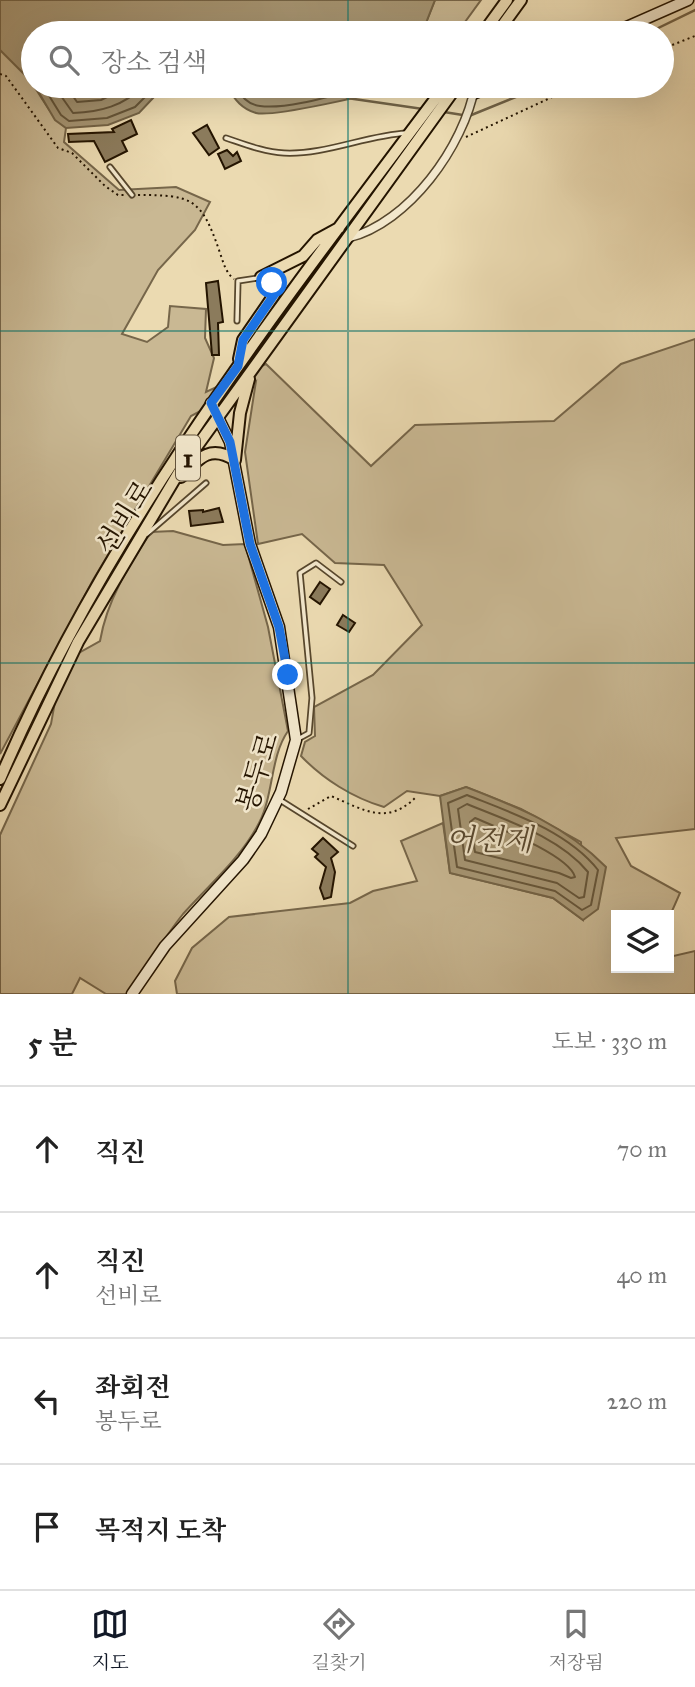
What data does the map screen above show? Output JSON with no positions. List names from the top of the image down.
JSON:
{
  "streets": {
    "main road": ["1", "선비로", "봉두로"]
  },
  "crossings": [
    ["1", "선비로"],
    ["선비로", "봉두로"]
  ],
  "water": ["어전제"],
  "page": {
    "search": "장소 검색",
    "heading": ["5 분", "도보 · 330 m"],
    "list": [
      ["직진", "70 m"],
      ["직진", "선비로", "40 m"],
      ["좌회전", "봉두로", "220 m"],
      "목적지 도착"
    ],
    "nav": ["지도", "길찾기", "저장됨"]
  }
}
